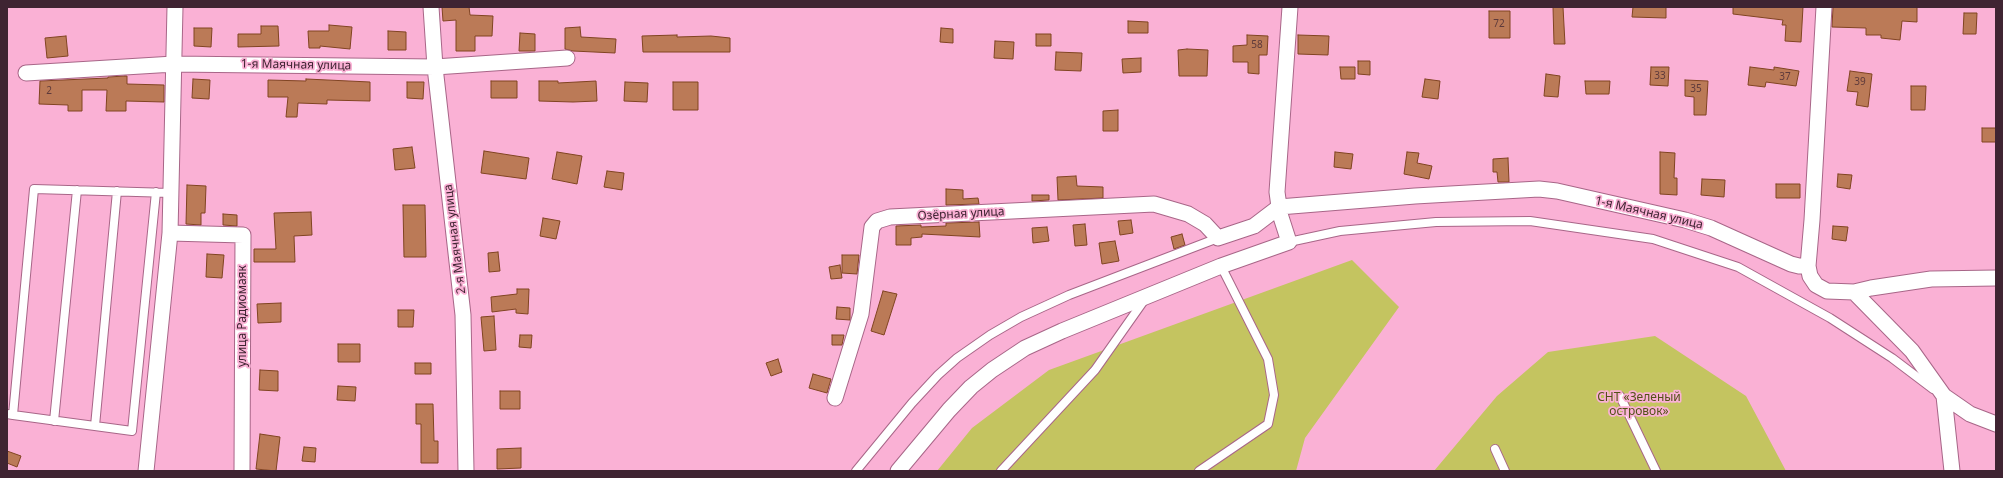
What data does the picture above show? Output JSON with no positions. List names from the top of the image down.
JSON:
{
  "streets": {
    "street": [
      "1-я Маячная улица",
      "Озёрная улица",
      "2-я Маячная улица",
      "улица Радиомаяк"
    ]
  },
  "crossings": [
    ["1-я Маячная улица", "2-я Маячная улица"]
  ],
  "parks": ["СНТ «Зеленый островок»"],
  "house_numbers": [
    "72",
    "58",
    "33",
    "37",
    "39",
    "35",
    "2"
  ]
}
